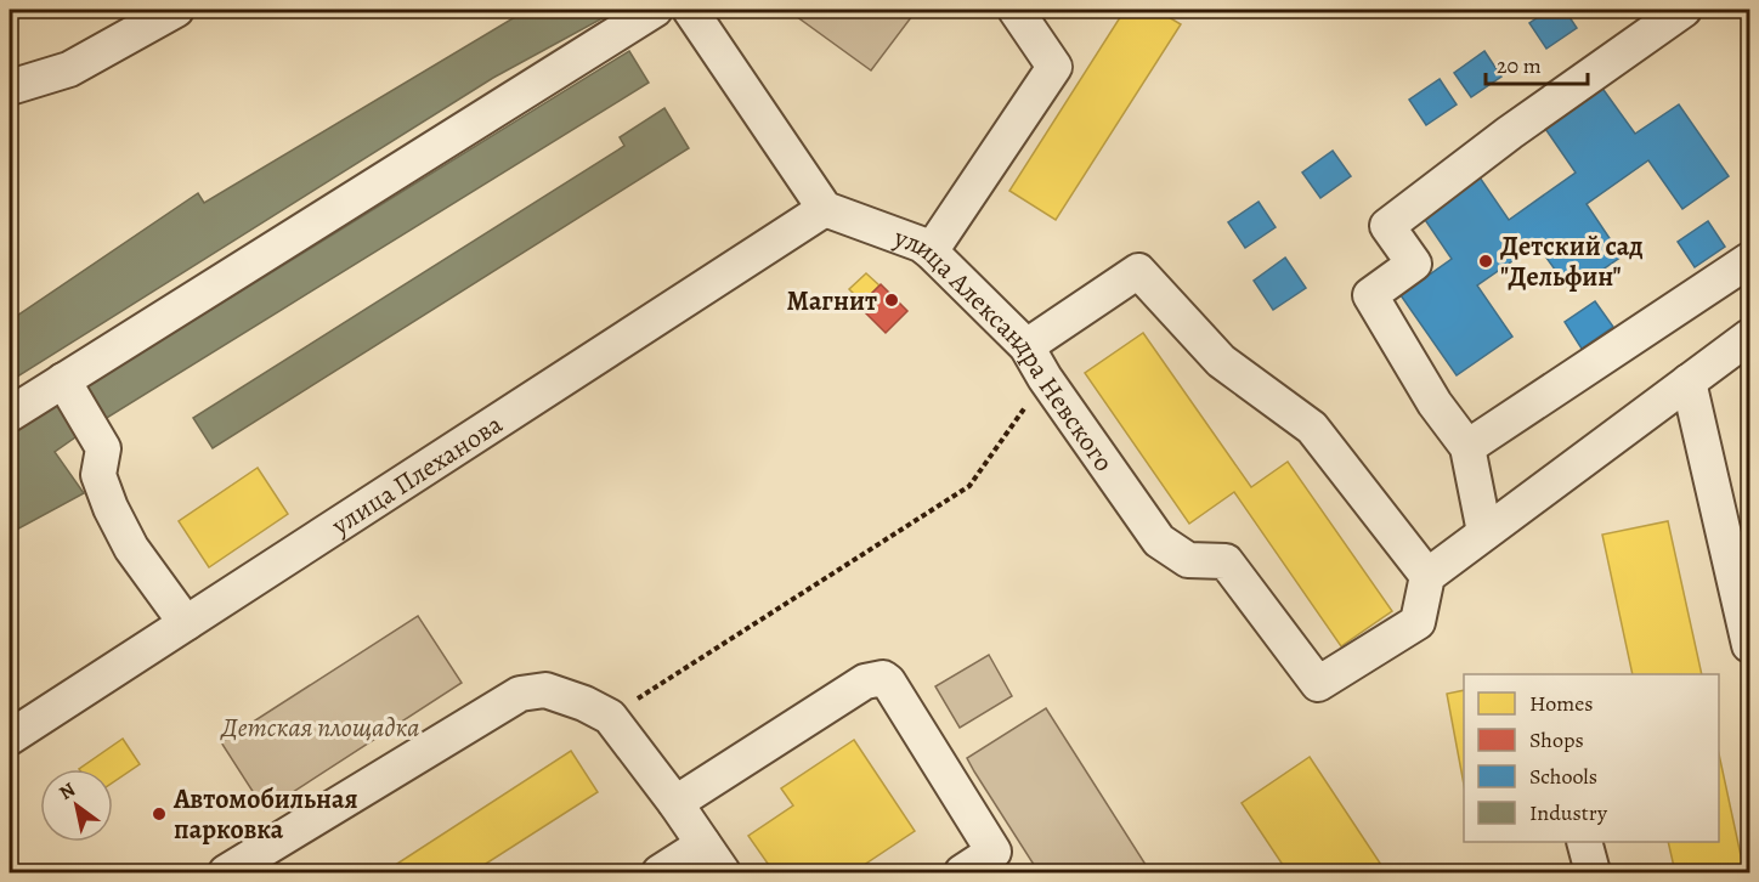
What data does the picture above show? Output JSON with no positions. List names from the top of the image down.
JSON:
{
  "streets": {
    "street": ["улица Александра Невского", "улица Плеханова"]
  },
  "crossings": [
    ["улица Александра Невского", "улица Плеханова"]
  ],
  "parks": ["Детская площадка"],
  "places": ["Детский сад \"Дельфин\"", "Магнит", "Автомобильная парковка"],
  "legend": [
    "Homes",
    "Shops",
    "Schools",
    "Industry"
  ],
  "scale_bar": "20 m",
  "north": "top left"
}
